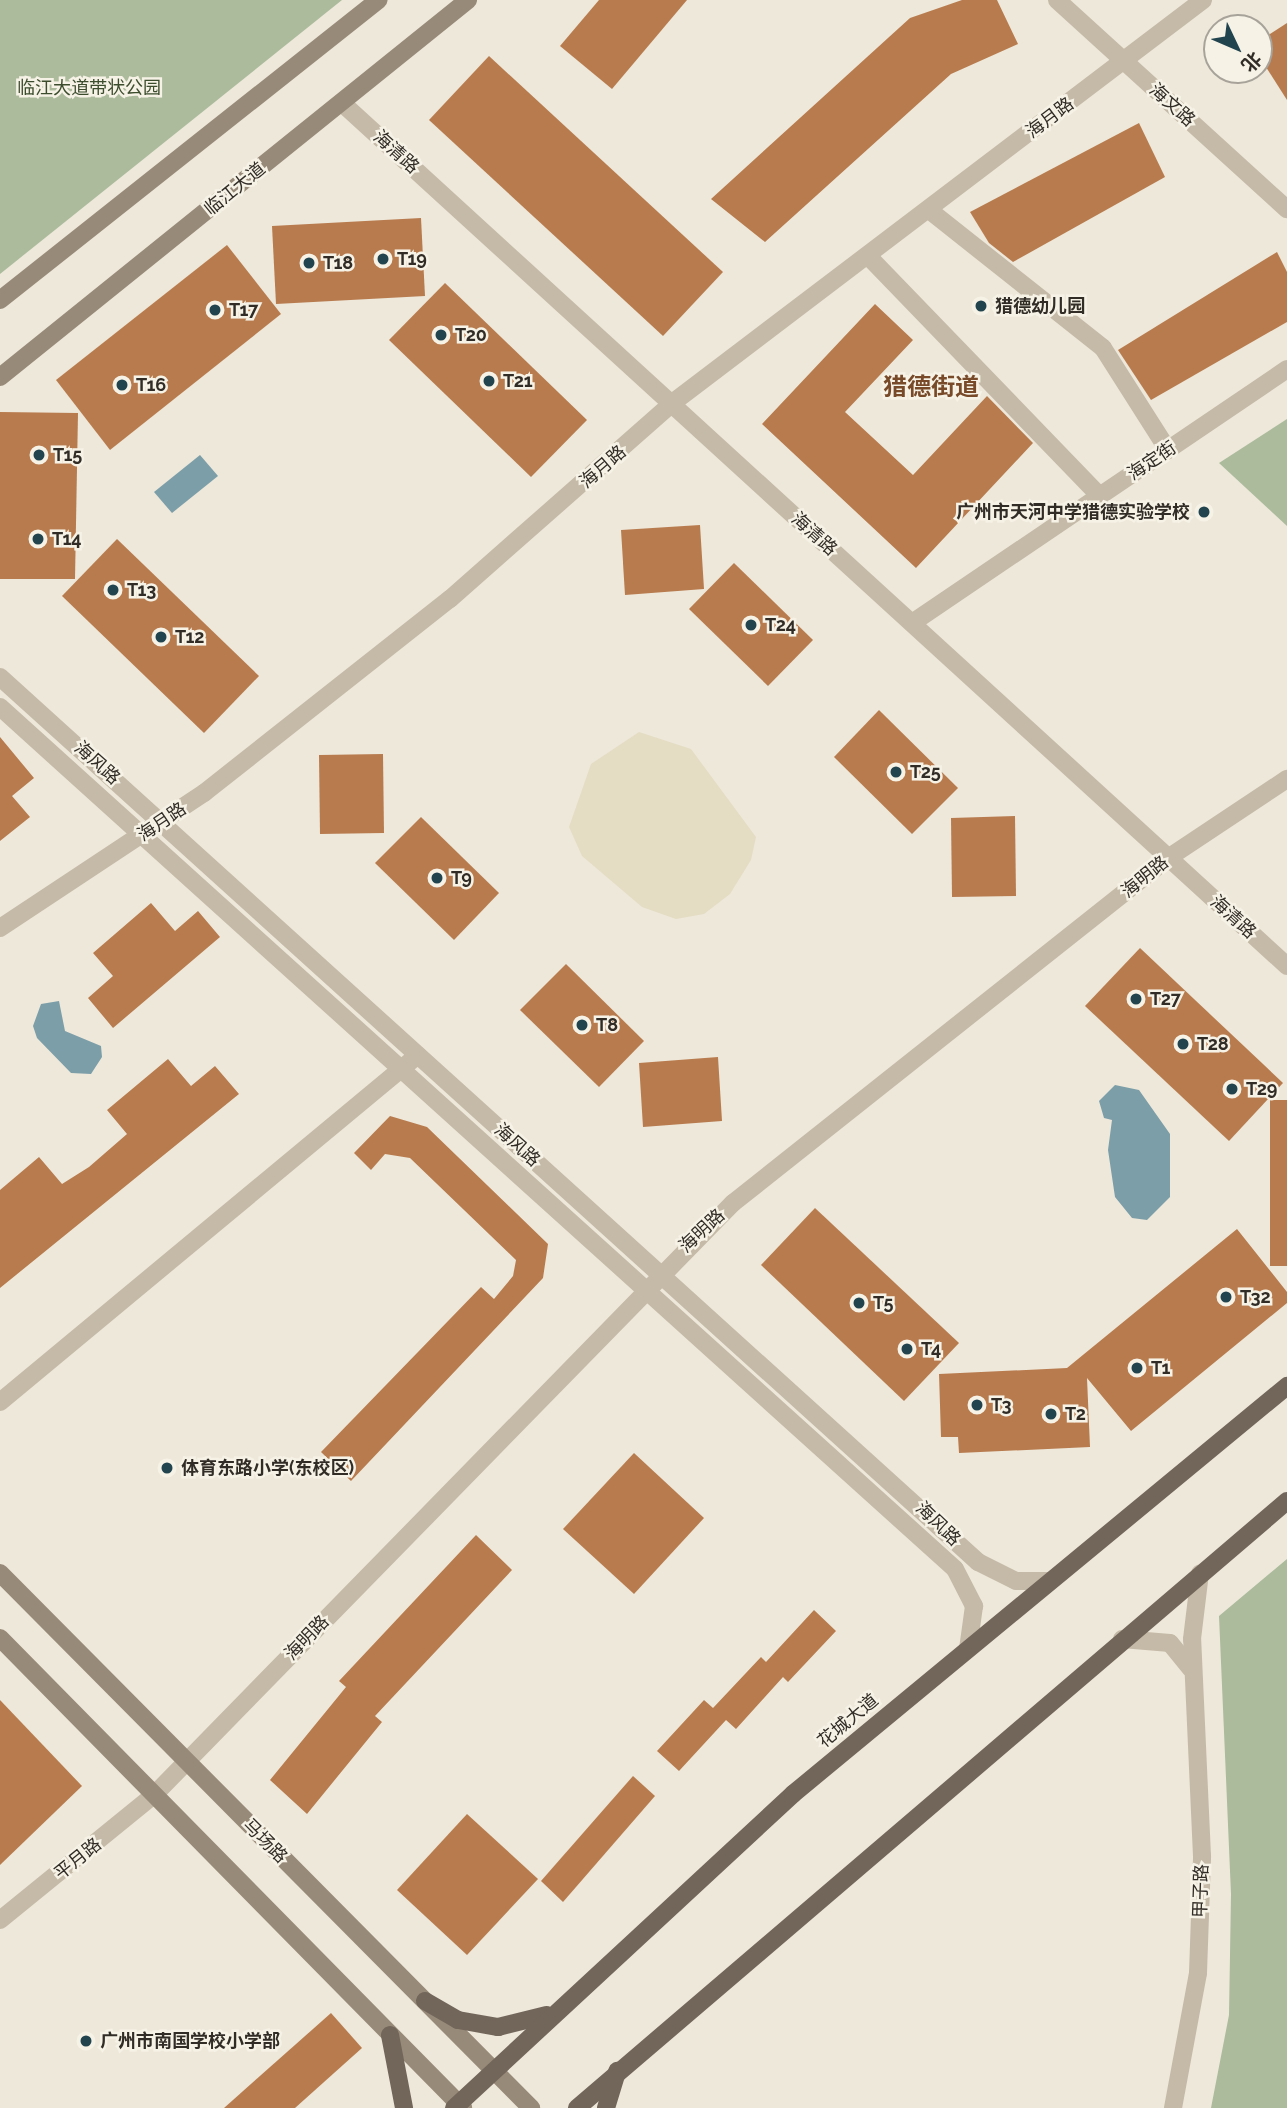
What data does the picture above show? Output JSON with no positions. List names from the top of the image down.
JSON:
{
  "streets": {
    "main road": ["临江大道", "花城大道", "马场路"],
    "street": [
      "海文路",
      "海月路",
      "海清路",
      "海定街",
      "海风路",
      "海明路",
      "平月路",
      "甲子路"
    ]
  },
  "crossings": [
    ["海文路", "海月路"],
    ["海月路", "海清路"],
    ["海月路", "海风路"],
    ["海清路", "临江大道"],
    ["海清路", "海定街"],
    ["海清路", "海明路"],
    ["海风路", "海明路"],
    ["海风路", "花城大道"],
    ["海明路", "马场路"],
    ["海明路", "平月路"],
    ["花城大道", "马场路"]
  ],
  "districts": ["猎德街道"],
  "parks": ["临江大道带状公园"],
  "places": [
    "T19",
    "T18",
    "猎德幼儿园",
    "T17",
    "T20",
    "T21",
    "T16",
    "T15",
    "广州市天河中学猎德实验学校",
    "T14",
    "T13",
    "T24",
    "T12",
    "T25",
    "T9",
    "T27",
    "T8",
    "T28",
    "T29",
    "T32",
    "T5",
    "T4",
    "T1",
    "T3",
    "T2",
    "体育东路小学(东校区)",
    "广州市南国学校小学部"
  ],
  "north": "bottom right"
}
